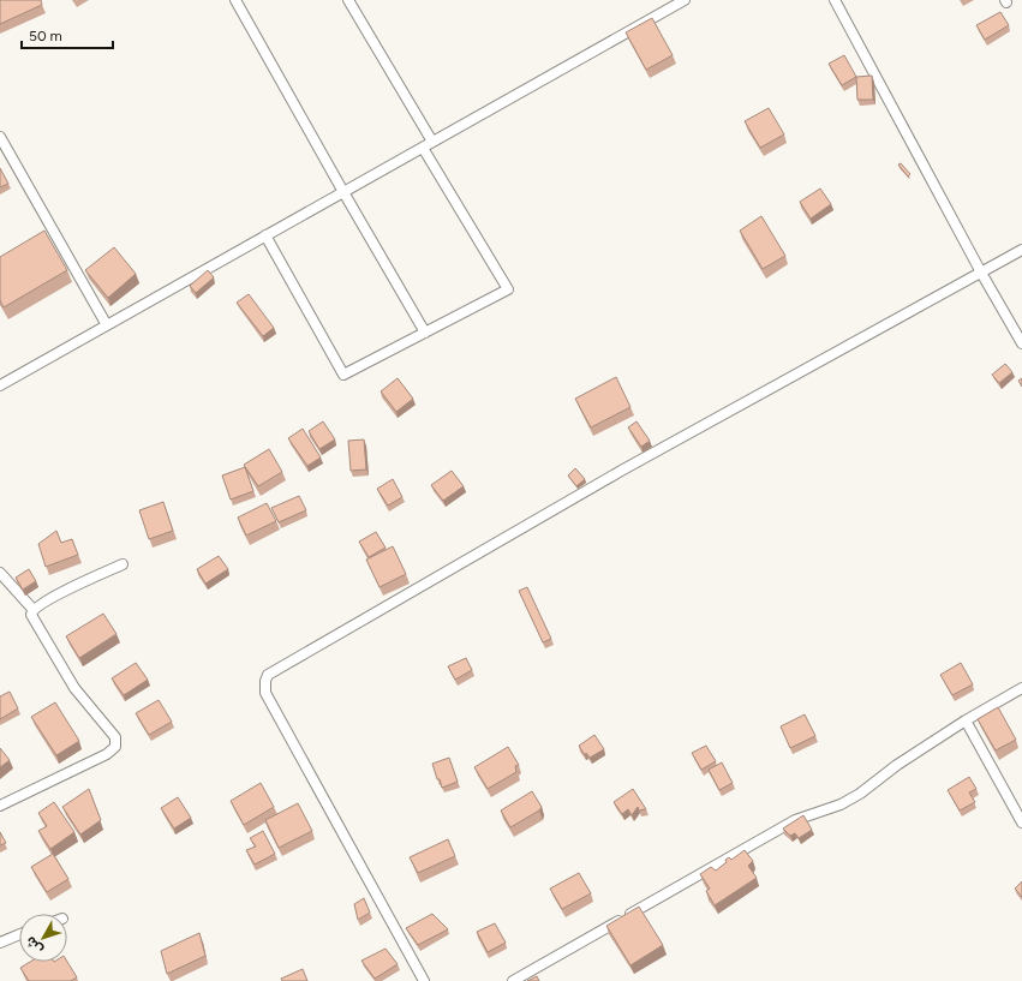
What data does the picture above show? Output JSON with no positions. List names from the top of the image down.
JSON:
{
  "scale_bar": "50 m",
  "north": "bottom left"
}
